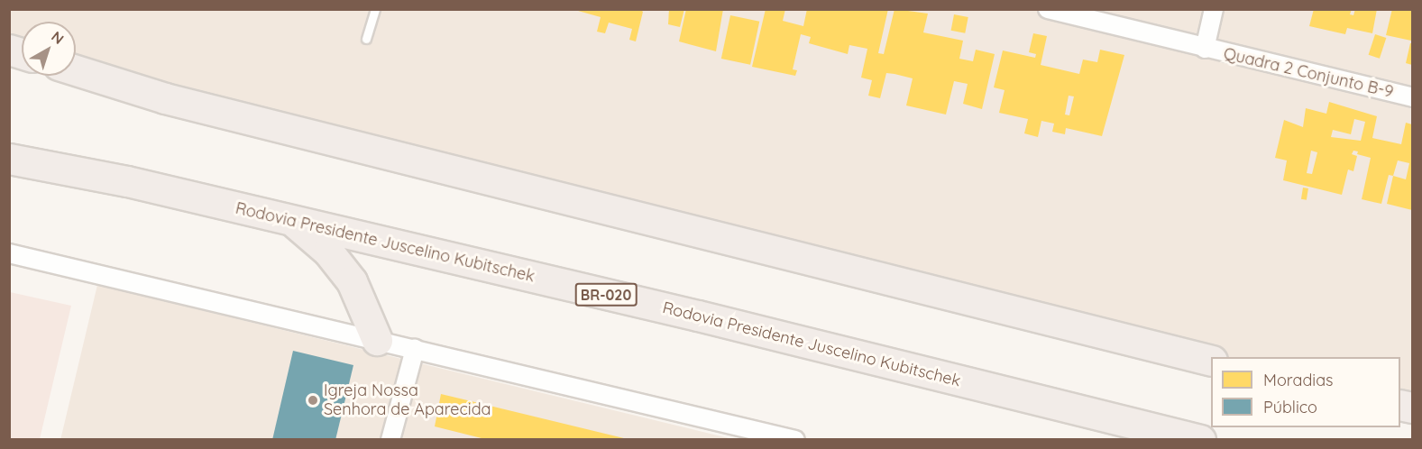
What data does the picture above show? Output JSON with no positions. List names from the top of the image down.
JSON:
{
  "streets": {
    "highway": ["Rodovia Presidente Juscelino Kubitschek", "BR-020"],
    "street": ["Quadra 2 Conjunto B-9"]
  },
  "places": ["Igreja Nossa Senhora de Aparecida"],
  "legend": ["Moradias", "Público"],
  "north": "top right"
}
